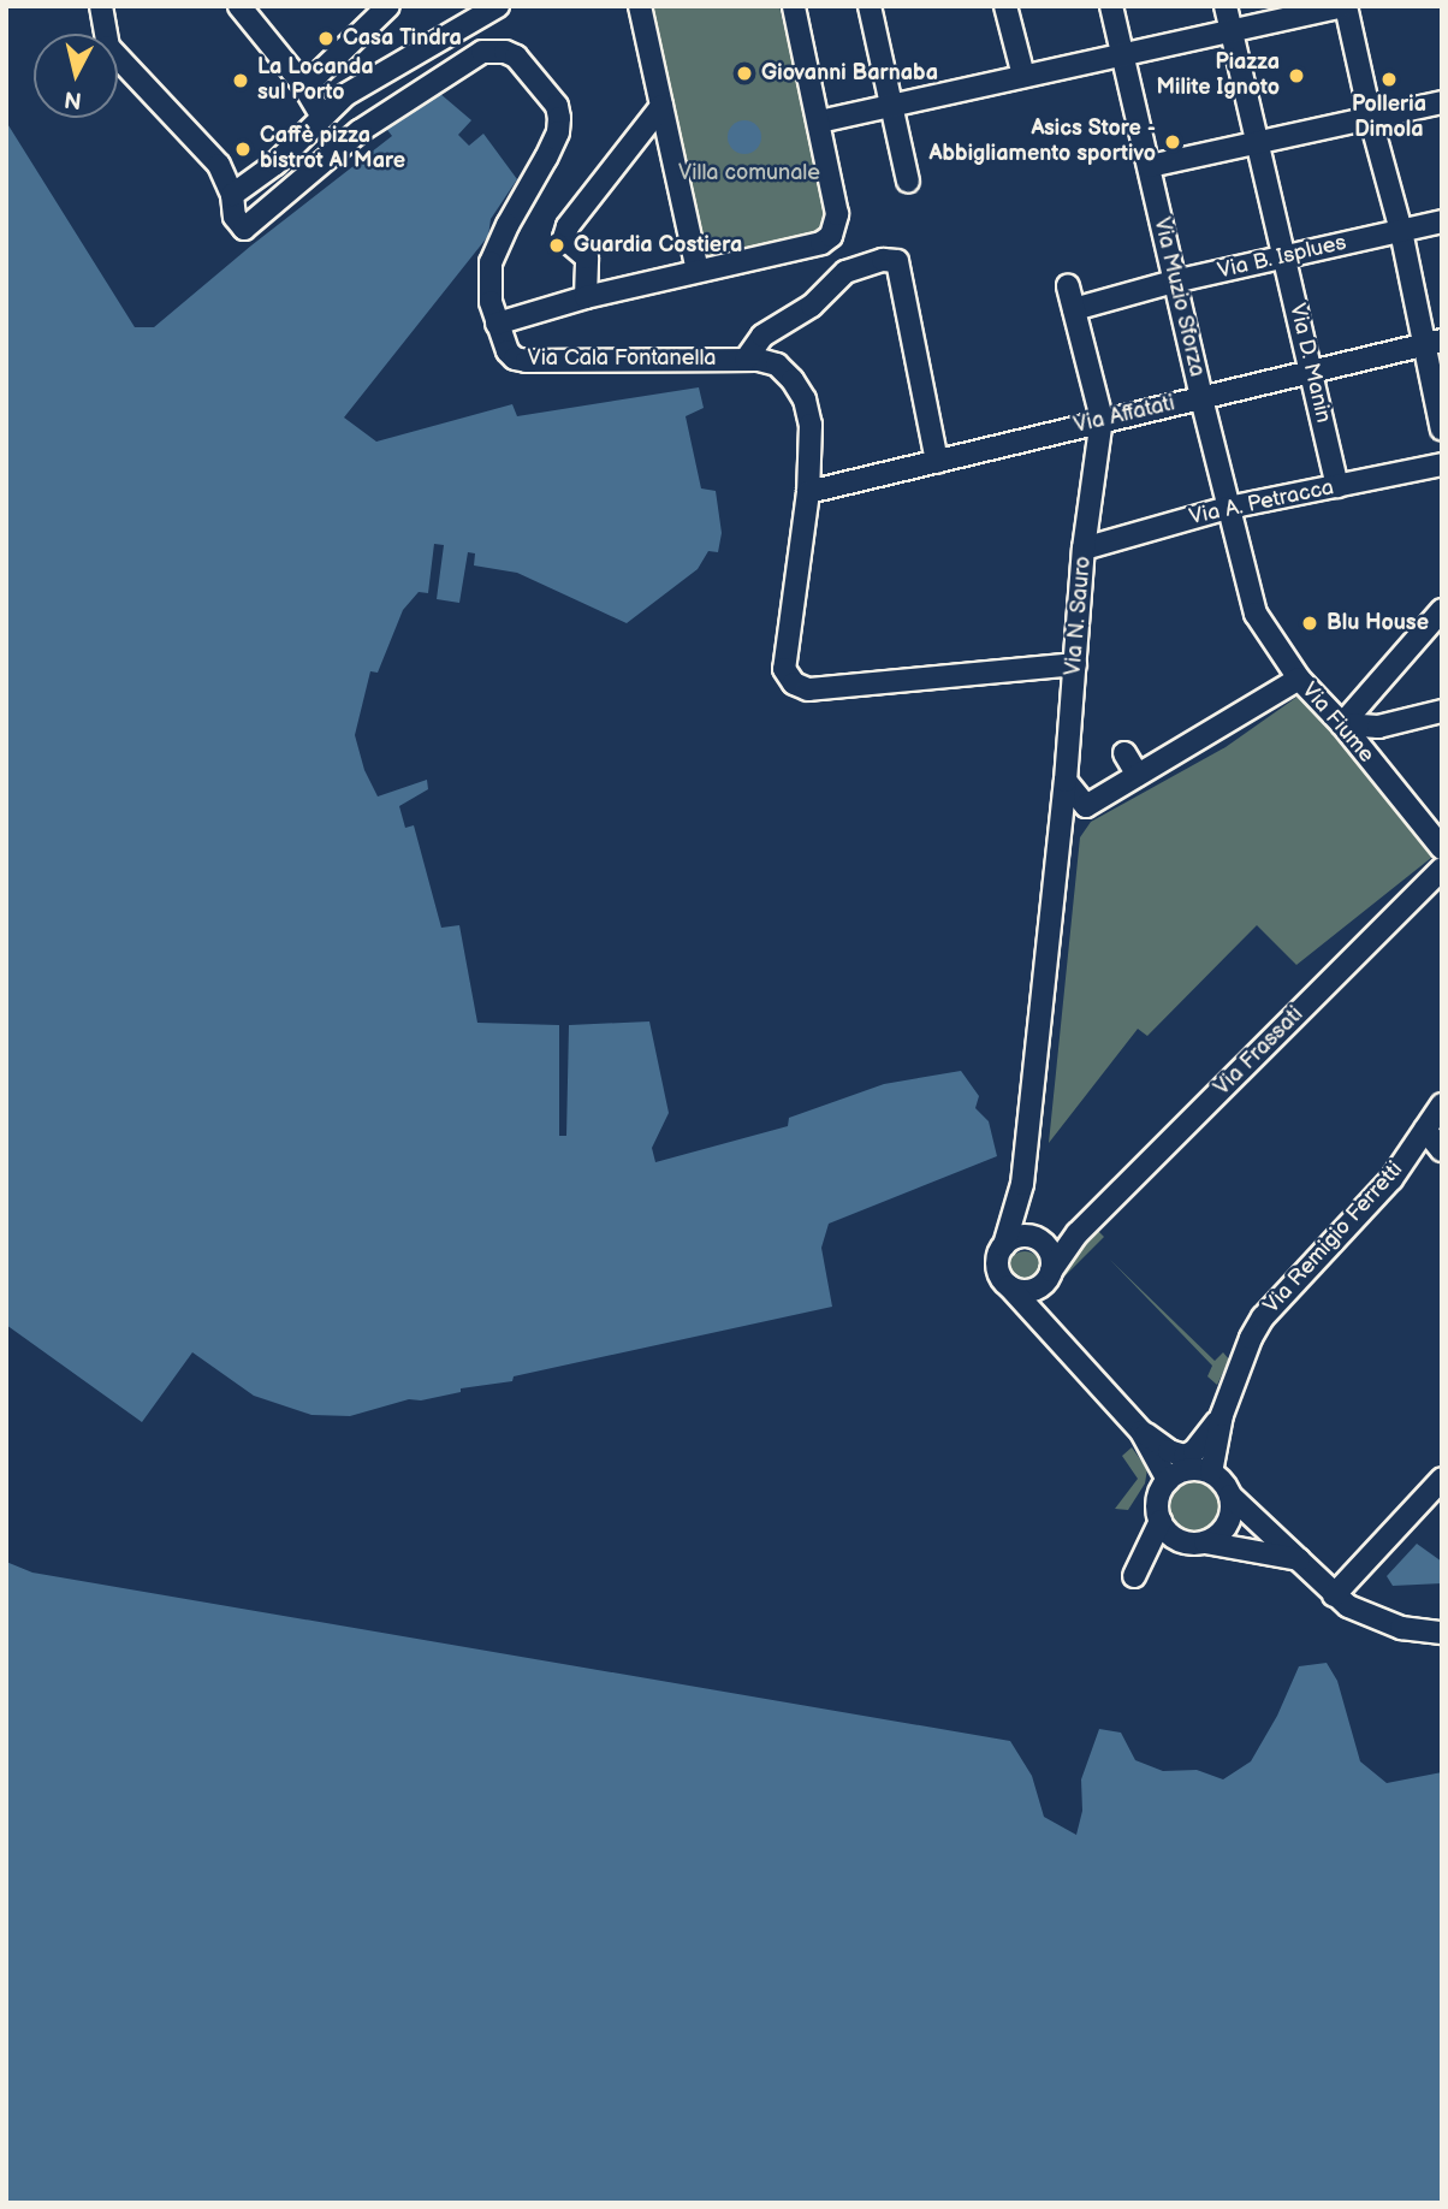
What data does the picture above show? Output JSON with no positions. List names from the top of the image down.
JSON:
{
  "streets": {
    "street": [
      "Via B. Isplues",
      "Via Muzio Sforza",
      "Via Cala Fontanella",
      "Via D. Manin",
      "Via Affatati",
      "Via A. Petracca",
      "Via N. Sauro",
      "Via Fiume",
      "Via Frassati",
      "Via Remigio Ferretti"
    ]
  },
  "crossings": [
    ["Via B. Isplues", "Via Muzio Sforza"],
    ["Via B. Isplues", "Via D. Manin"],
    ["Via Muzio Sforza", "Via Affatati"],
    ["Via Muzio Sforza", "Via A. Petracca"],
    ["Via Muzio Sforza", "Via Fiume"],
    ["Via Cala Fontanella", "Via Affatati"],
    ["Via Cala Fontanella", "Via N. Sauro"],
    ["Via D. Manin", "Via Affatati"],
    ["Via D. Manin", "Via A. Petracca"],
    ["Via Affatati", "Via N. Sauro"],
    ["Via A. Petracca", "Via N. Sauro"]
  ],
  "parks": ["Villa comunale"],
  "places": [
    "Casa Tindra",
    "Giovanni Barnaba",
    "Piazza Milite Ignoto",
    "Polleria Dimola",
    "La Locanda sul Porto",
    "Asics Store - Abbigliamento sportivo",
    "Caffè pizza bistrot Al Mare",
    "Guardia Costiera",
    "Blu House"
  ],
  "north": "bottom"
}
